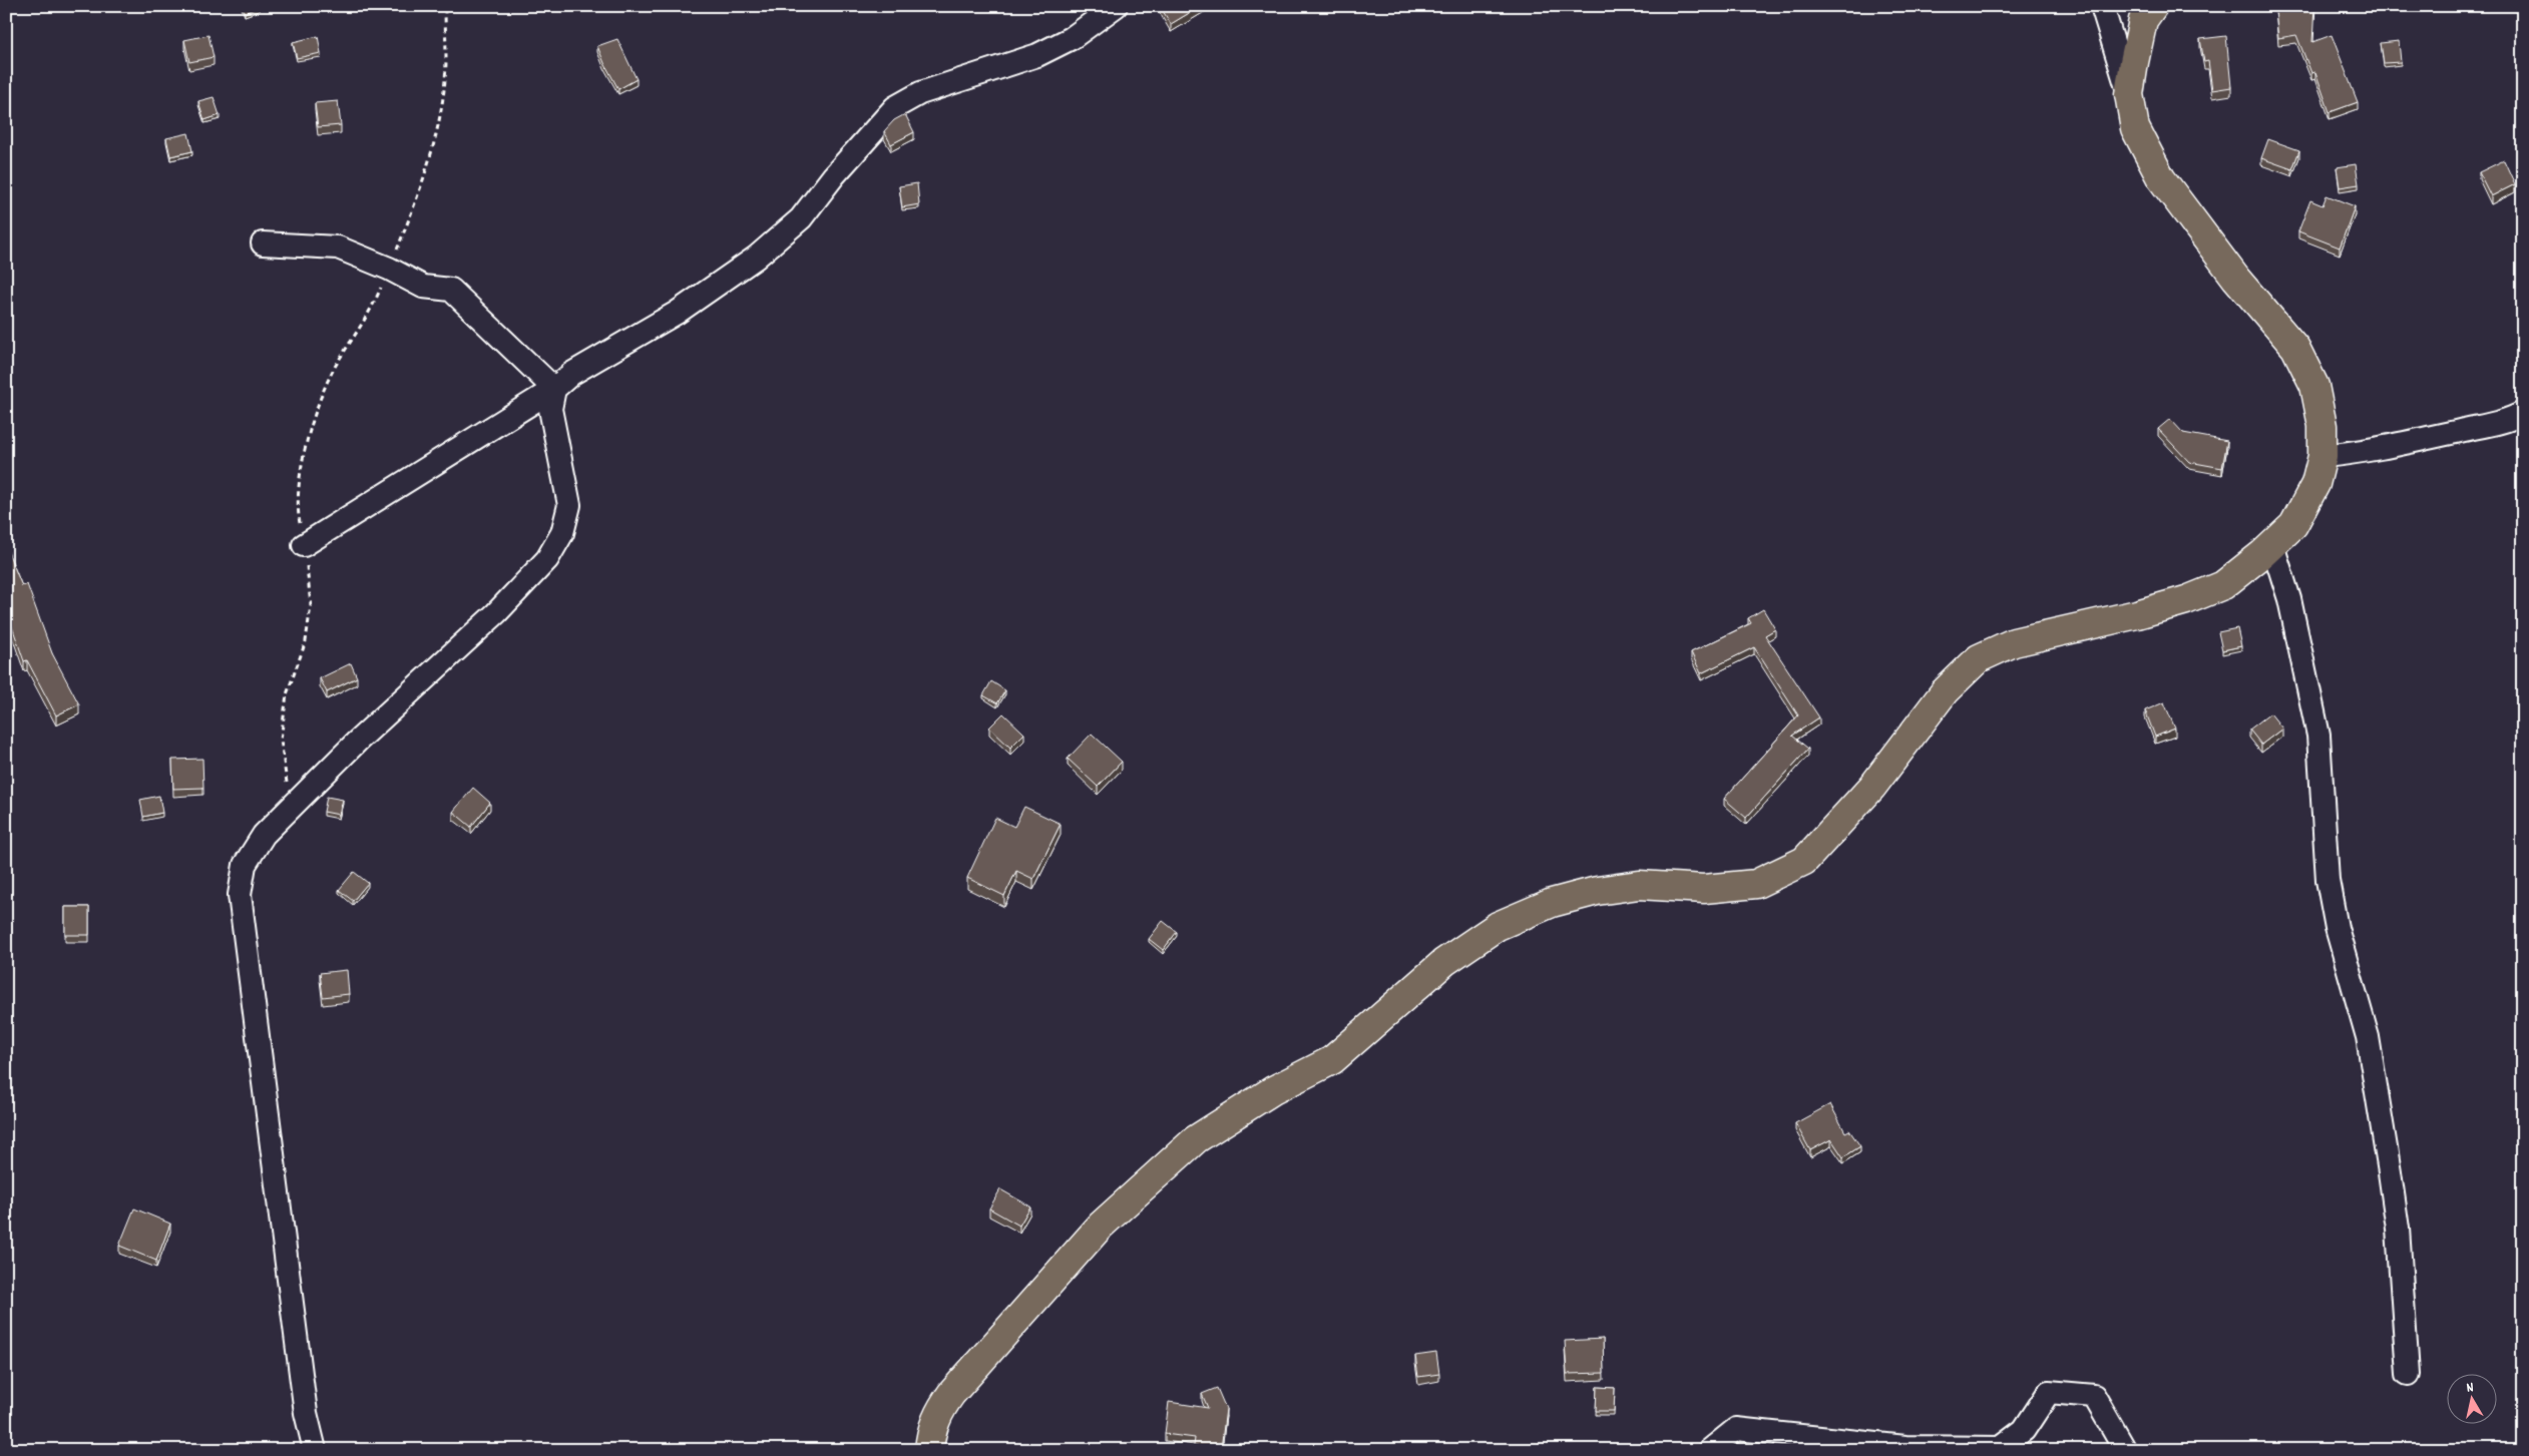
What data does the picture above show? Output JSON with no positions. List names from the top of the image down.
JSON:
{
  "north": "top"
}
